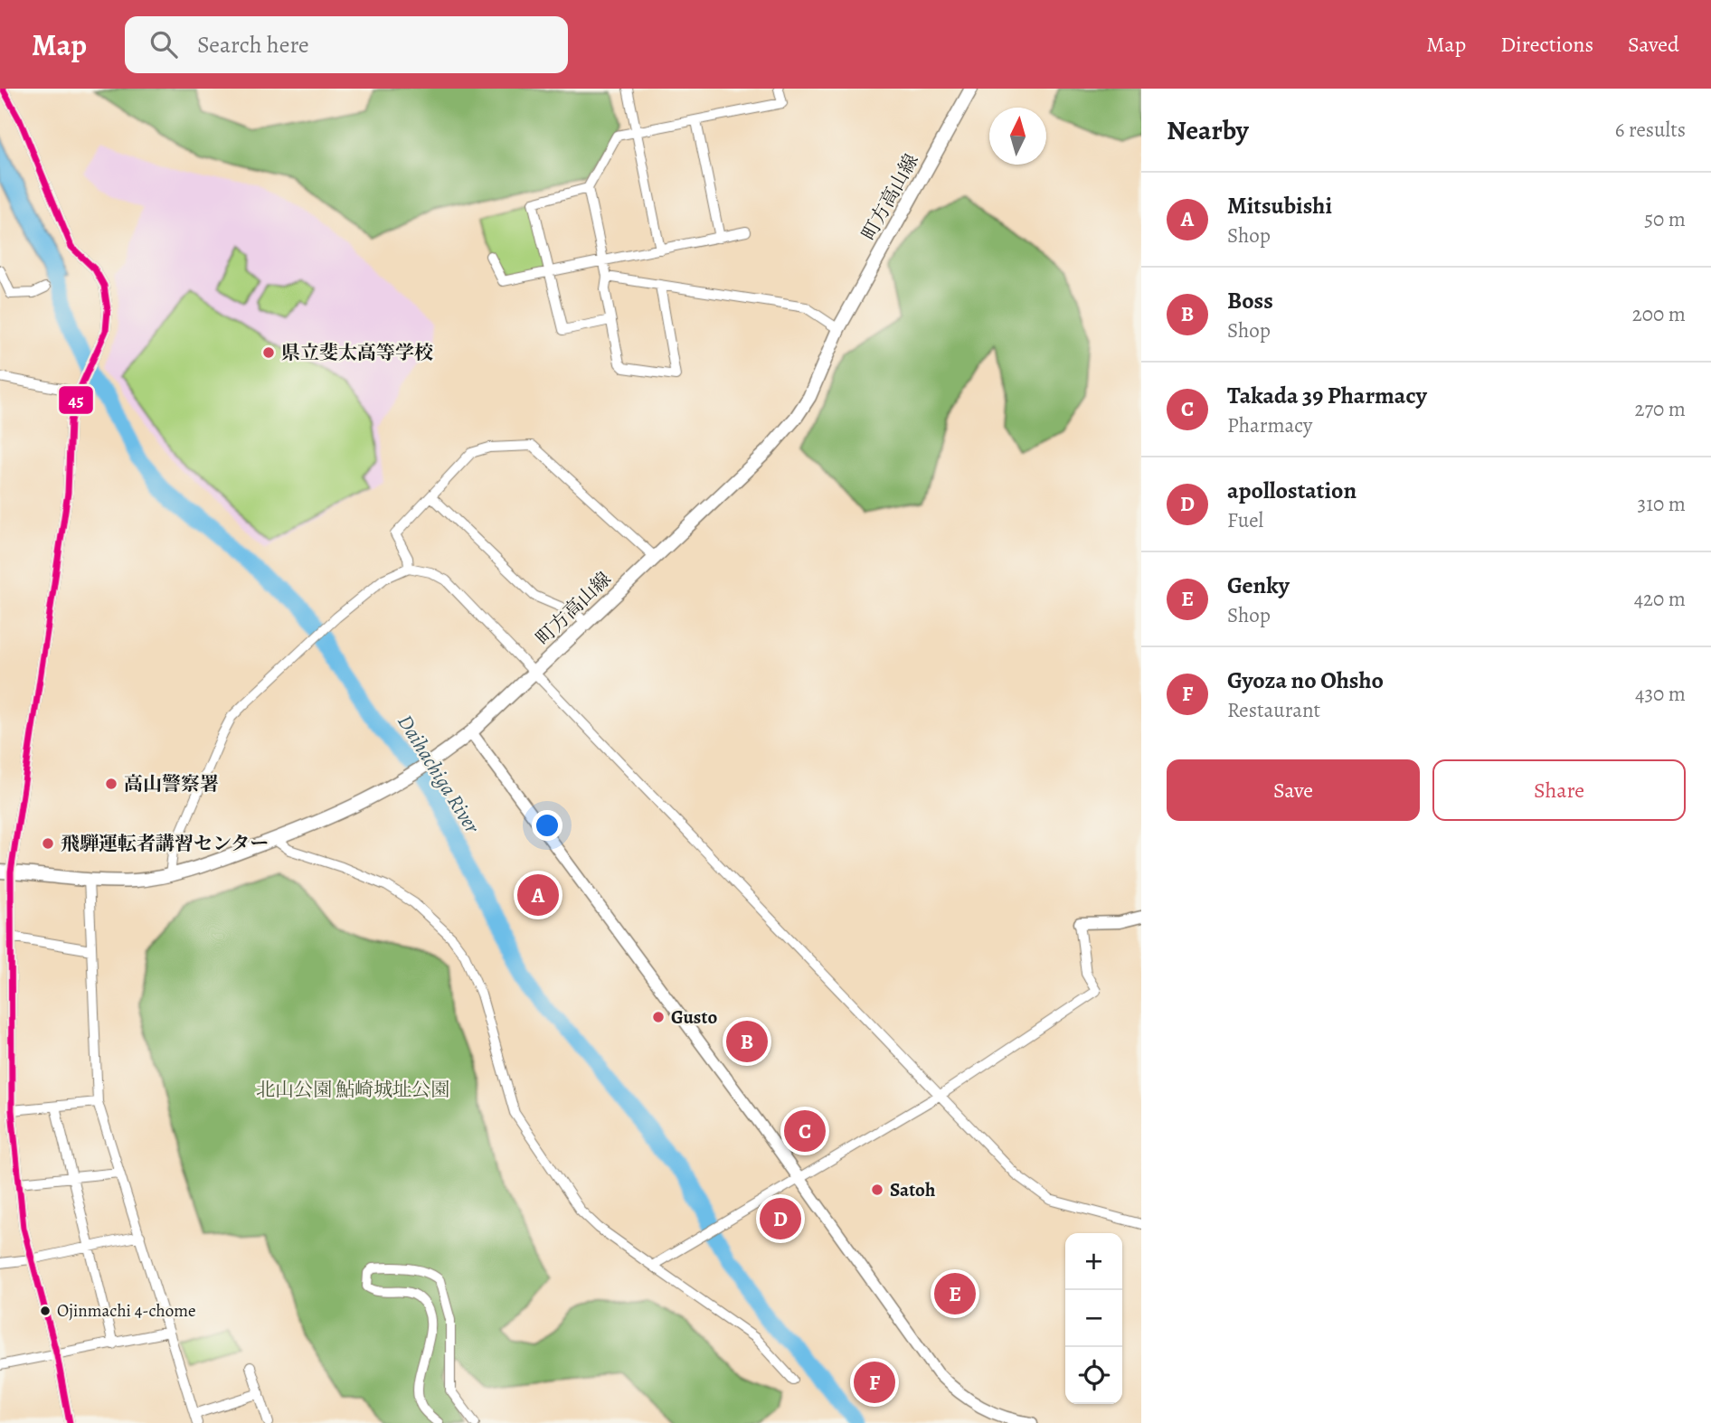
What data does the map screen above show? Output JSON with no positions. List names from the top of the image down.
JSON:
{
  "streets": {
    "main road": ["町方高山線"]
  },
  "water": ["Daihachiga River"],
  "parks": ["北山公園 鮎崎城址公園"],
  "places": [
    "県立斐太高等学校",
    "高山警察署",
    "飛騨運転者講習センター",
    "Gusto",
    "Satoh",
    "Ojinmachi 4-chome"
  ],
  "lines": ["transit line 45"],
  "north": "top",
  "page": {
    "header": "Map",
    "search": "Search here",
    "nav": ["Map", "Directions", "Saved"],
    "heading": ["Nearby", "6 results"],
    "list": [
      {
        "mark": "A",
        "name": "Mitsubishi",
        "note": "Shop",
        "value": "50 m"
      },
      {
        "mark": "B",
        "name": "Boss",
        "note": "Shop",
        "value": "200 m"
      },
      {
        "mark": "C",
        "name": "Takada 39 Pharmacy",
        "note": "Pharmacy",
        "value": "270 m"
      },
      {
        "mark": "D",
        "name": "apollostation",
        "note": "Fuel",
        "value": "310 m"
      },
      {
        "mark": "E",
        "name": "Genky",
        "note": "Shop",
        "value": "420 m"
      },
      {
        "mark": "F",
        "name": "Gyoza no Ohsho",
        "note": "Restaurant",
        "value": "430 m"
      }
    ],
    "buttons": ["Save", "Share"],
    "pins": [
      "A",
      "B",
      "C",
      "D",
      "E",
      "F"
    ],
    "map_buttons": ["+", "−"]
  }
}
